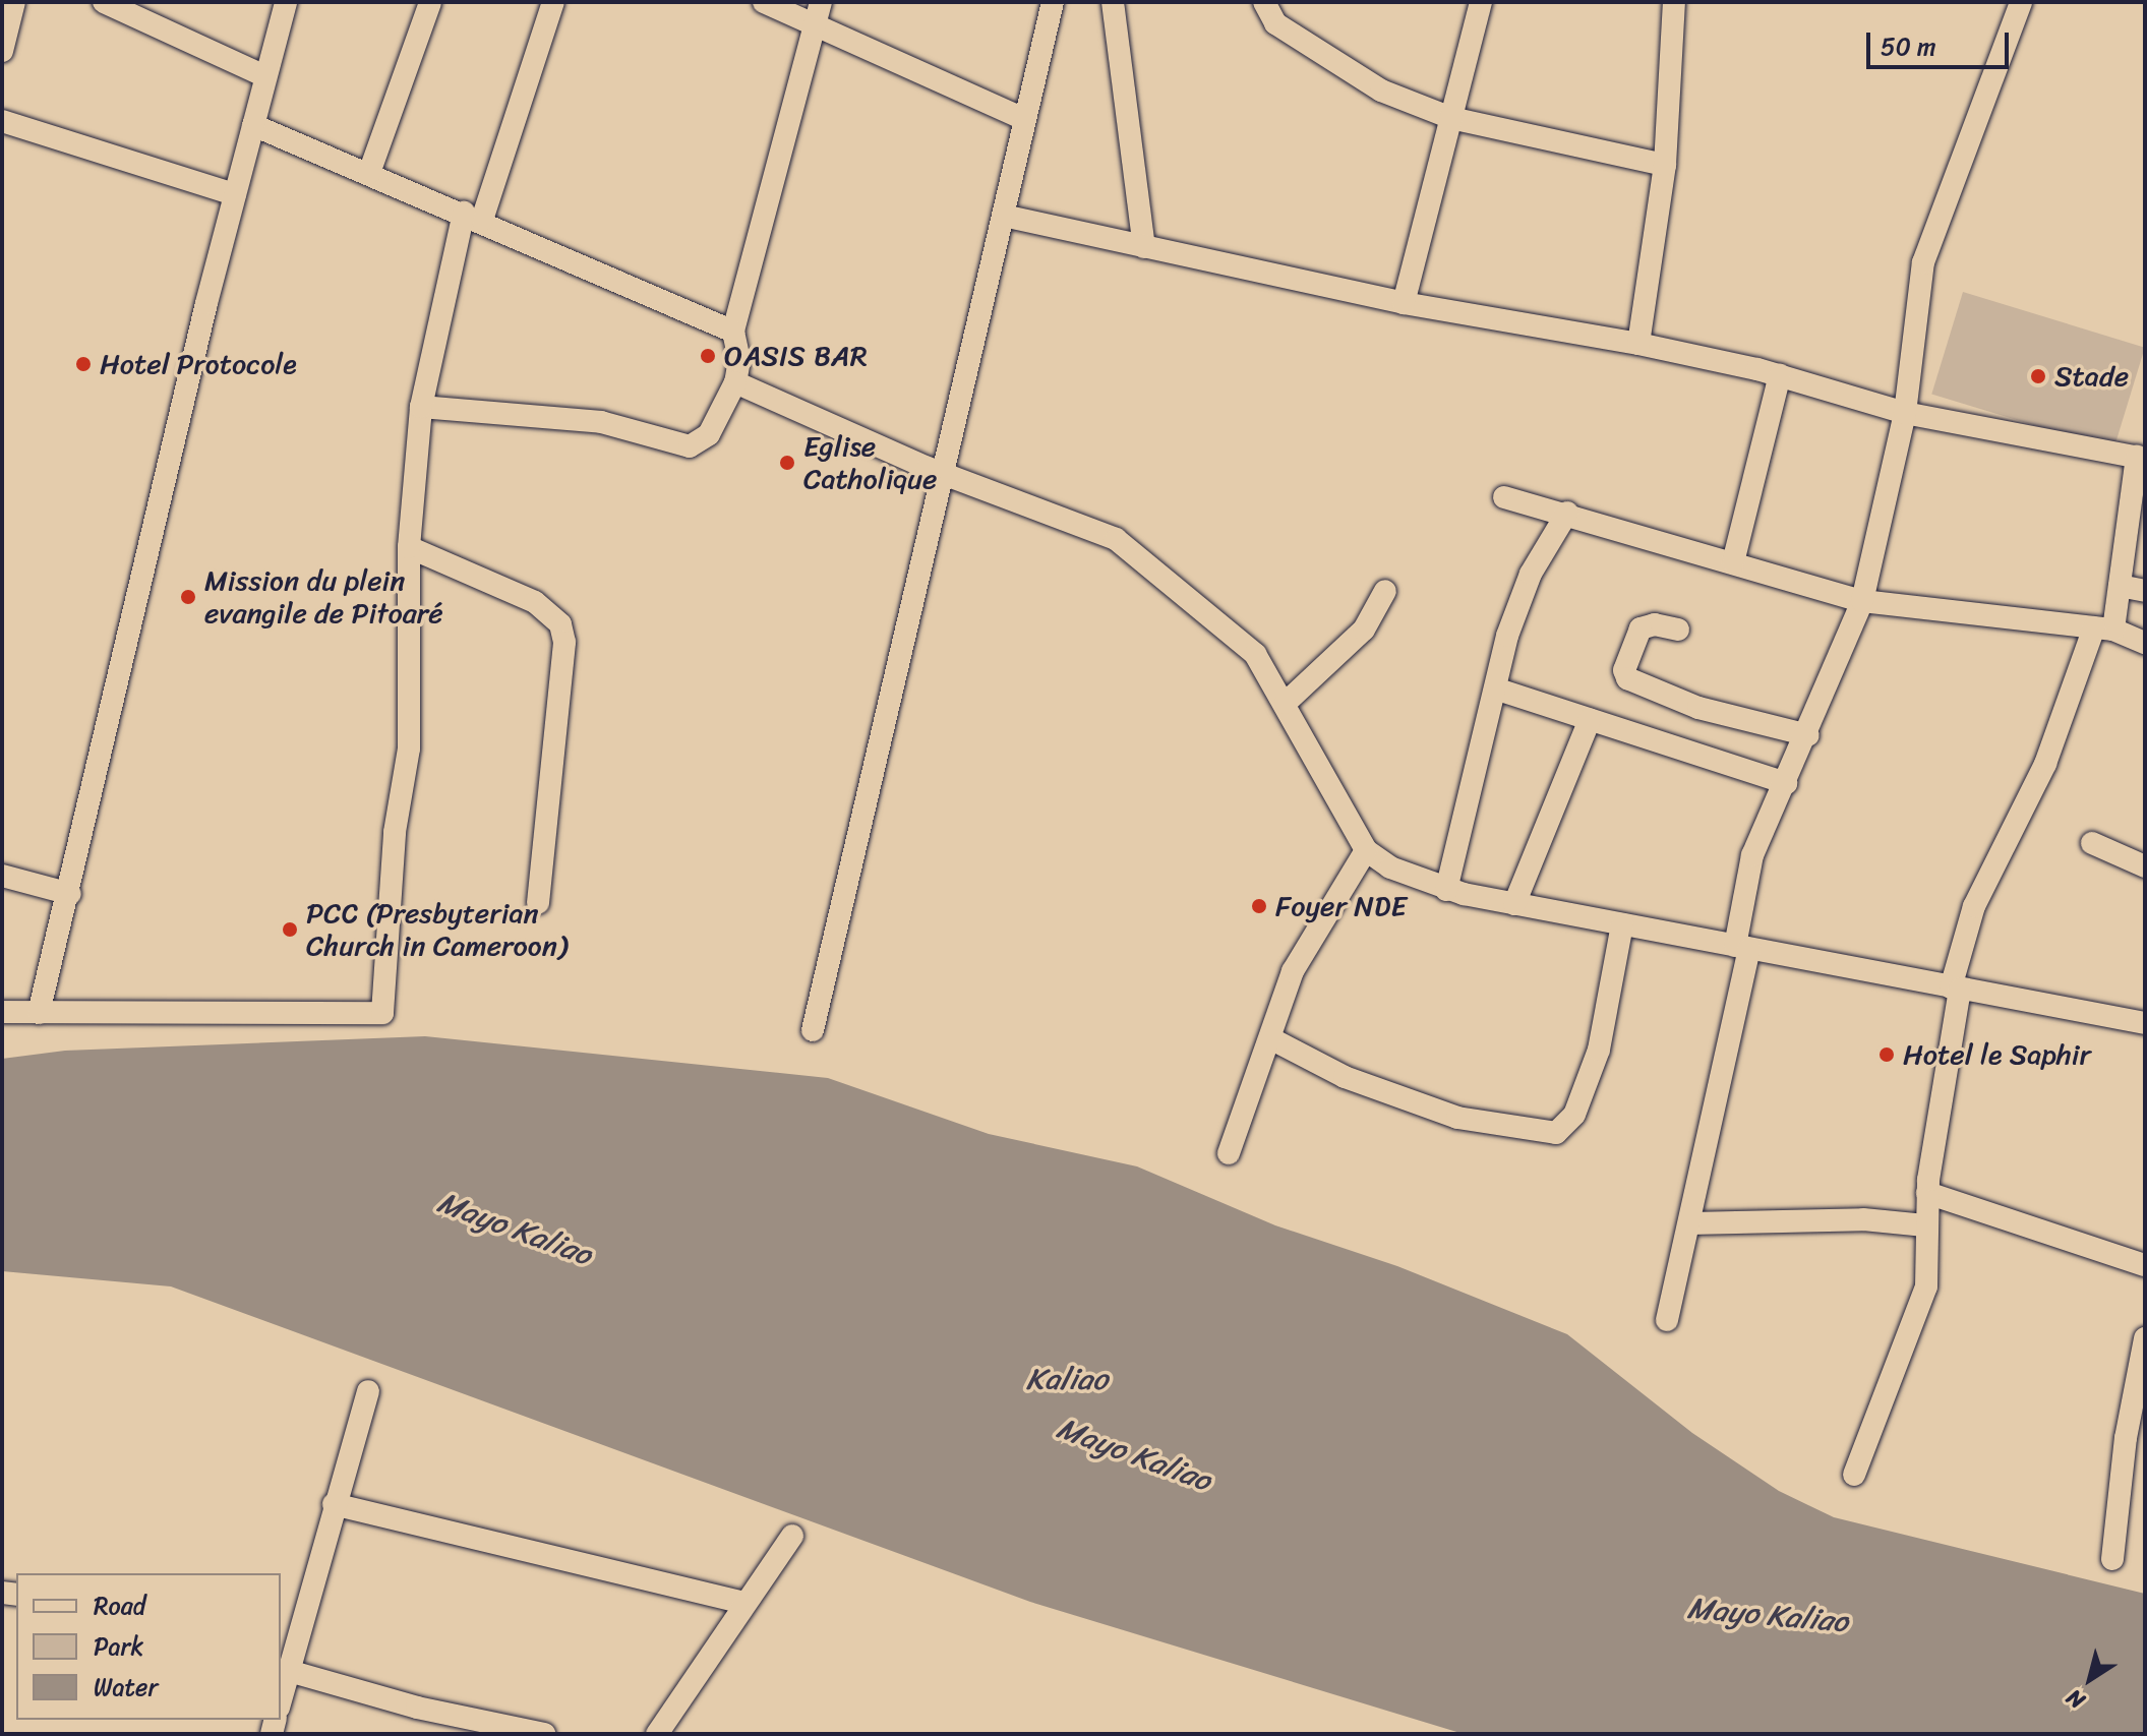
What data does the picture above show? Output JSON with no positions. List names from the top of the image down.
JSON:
{
  "water": ["Mayo Kaliao", "Kaliao"],
  "places": [
    "OASIS BAR",
    "Hotel Protocole",
    "Stade",
    "Eglise Catholique",
    "Mission du plein evangile de Pitoaré",
    "Foyer NDE",
    "PCC (Presbyterian Church in Cameroon)",
    "Hotel le Saphir"
  ],
  "legend": ["Road", "Park", "Water"],
  "scale_bar": "50 m",
  "north": "bottom left"
}
